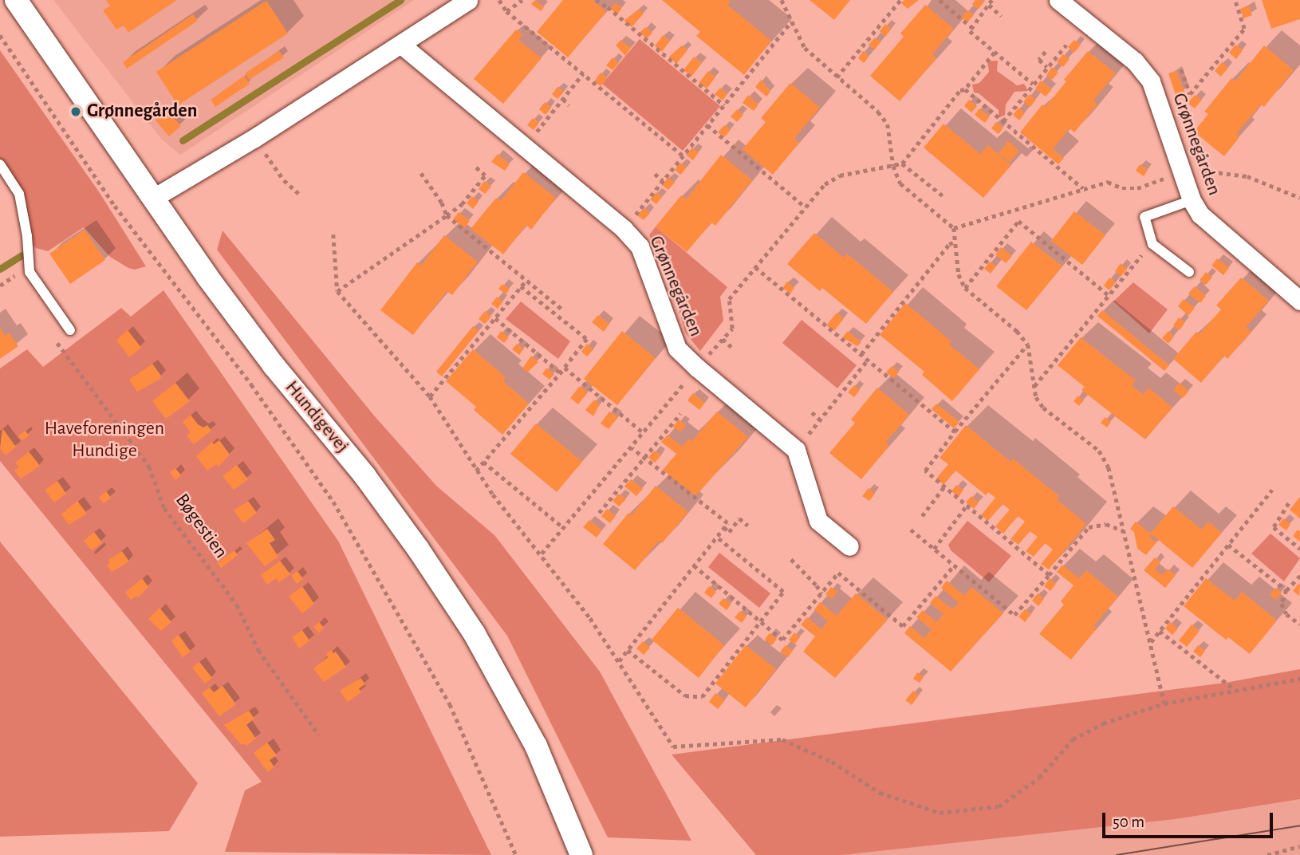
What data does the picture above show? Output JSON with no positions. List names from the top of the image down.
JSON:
{
  "streets": {
    "street": ["Grønnegården", "Hundigevej"],
    "path": ["Bøgestien"]
  },
  "parks": ["Haveforeningen Hundige"],
  "places": ["Grønnegården"],
  "scale_bar": "50 m"
}
